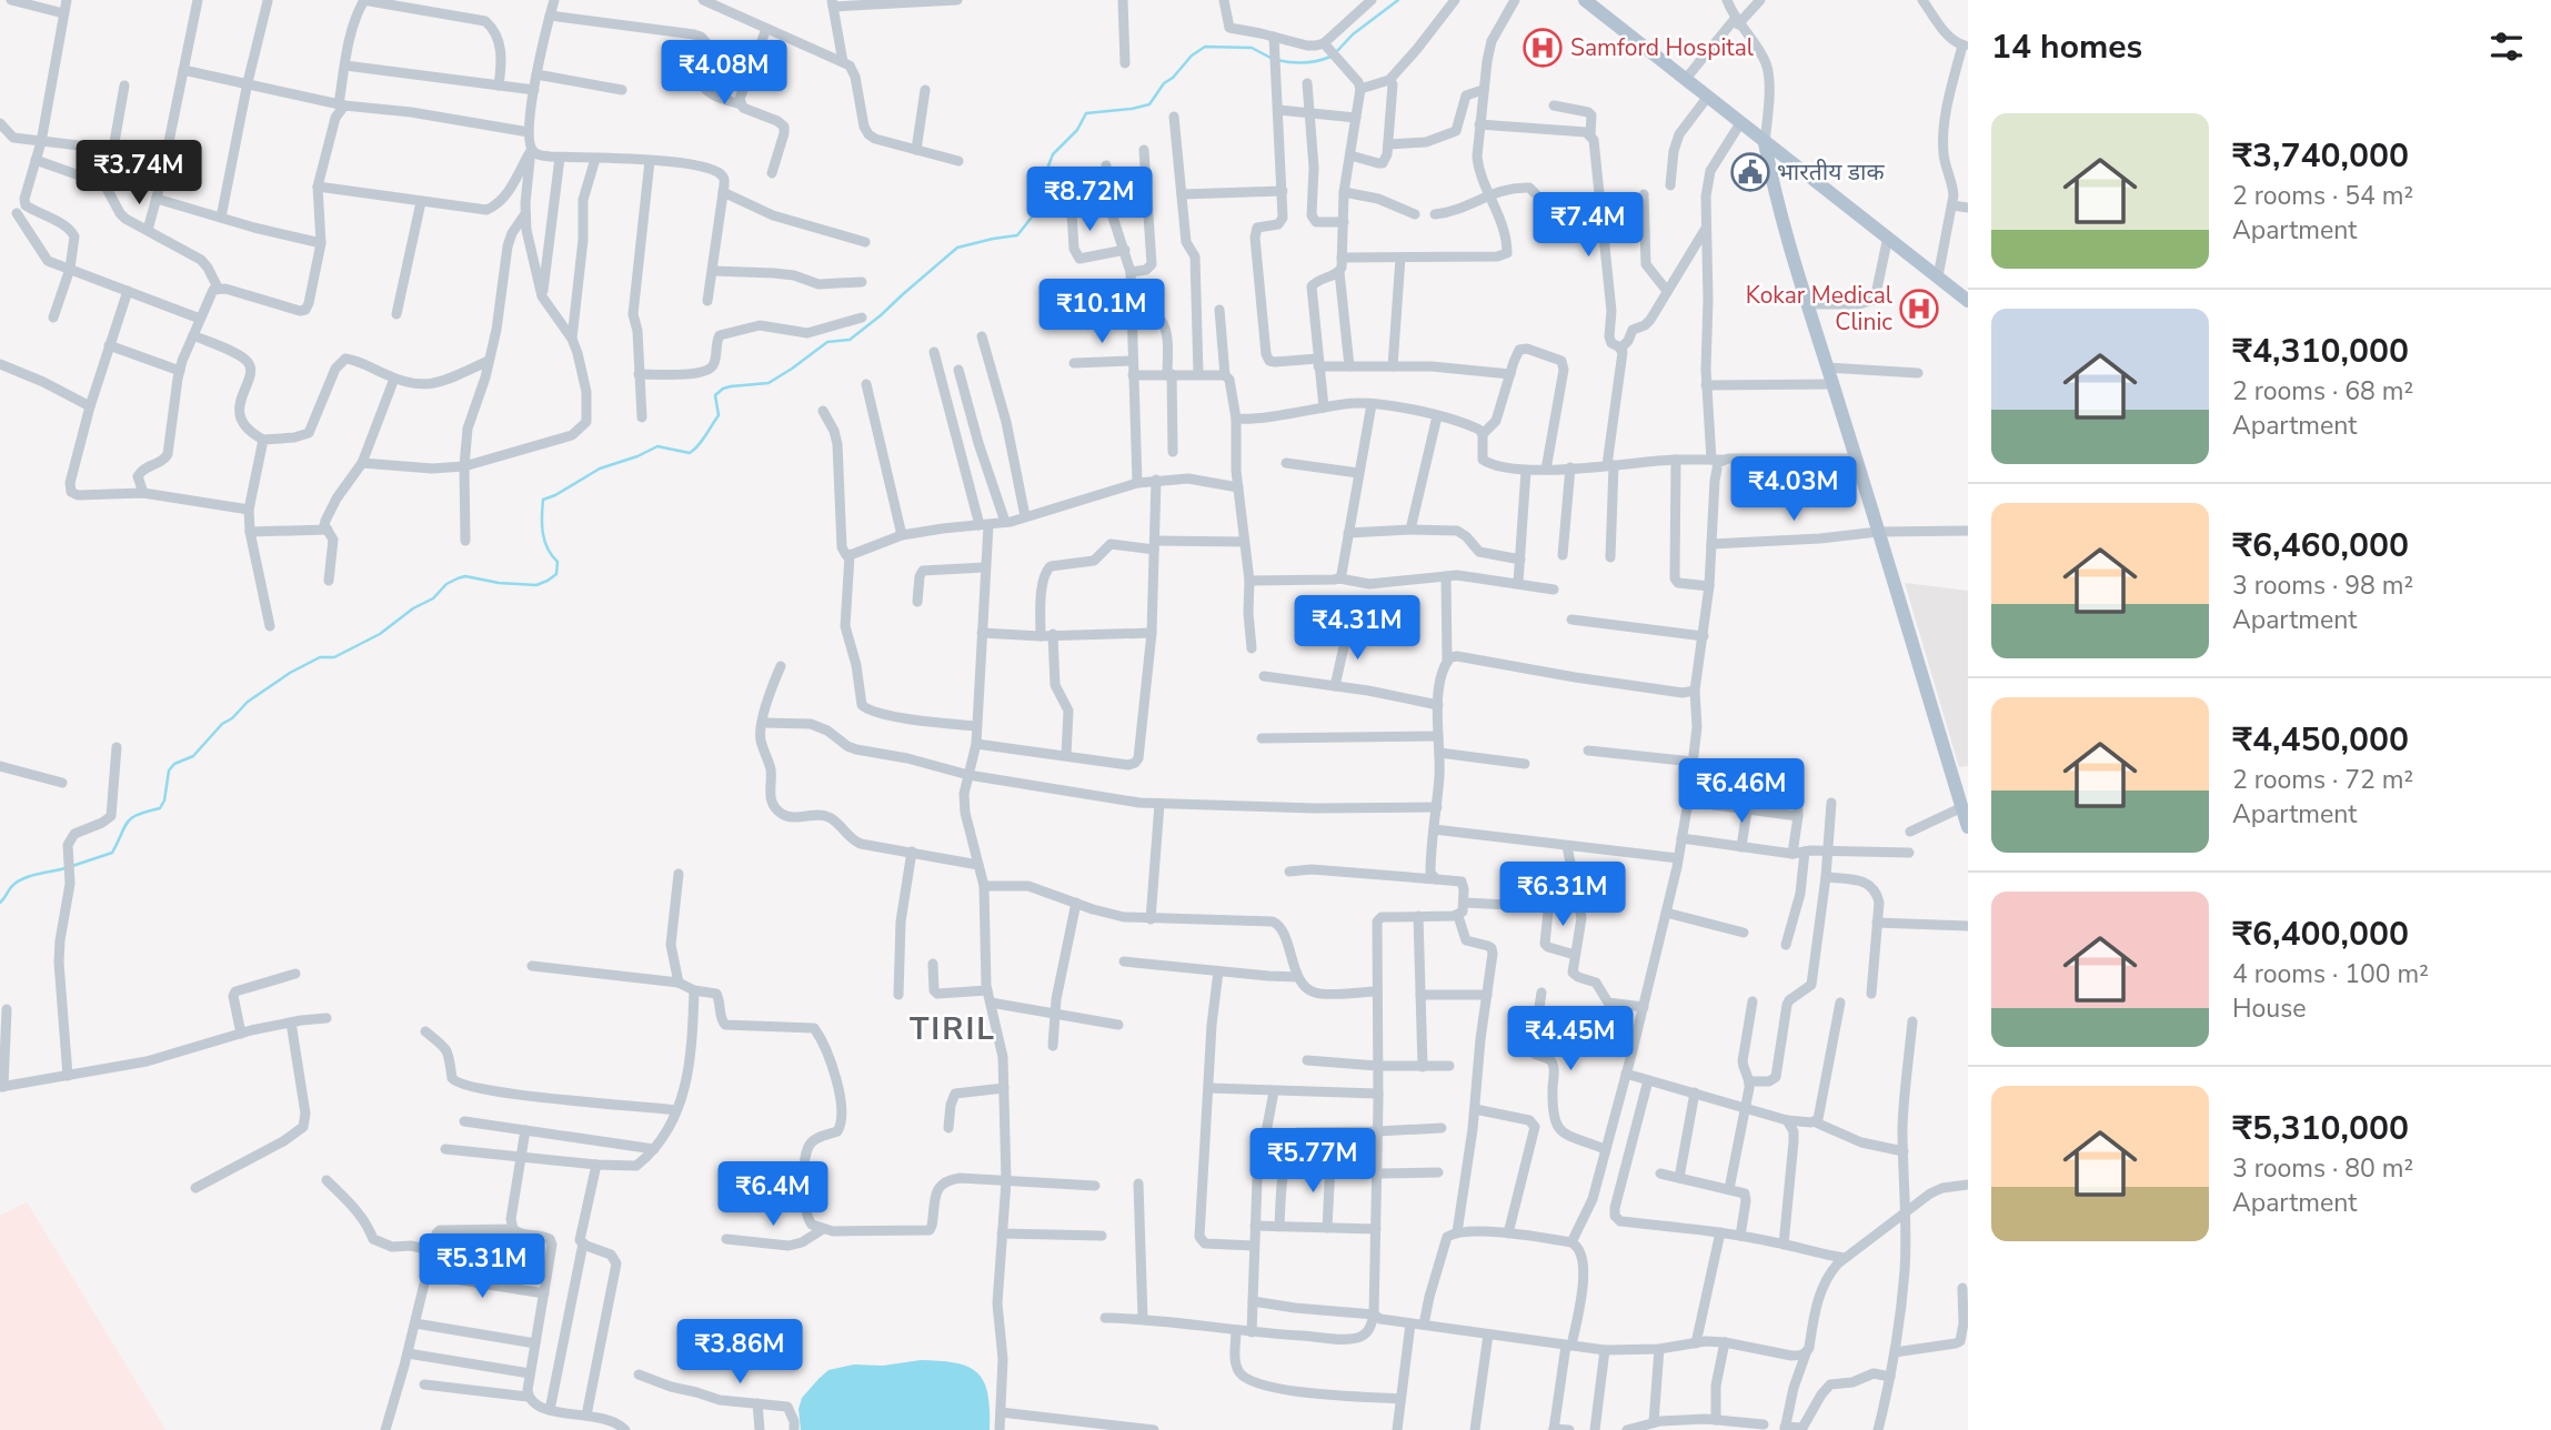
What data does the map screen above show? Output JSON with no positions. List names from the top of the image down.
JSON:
{
  "districts": ["TIRIL"],
  "places": {
    "hospital": ["Samford Hospital", "Kokar Medical Clinic"],
    "public building": ["भारतीय डाक"]
  },
  "page": {
    "heading": "14 homes",
    "price": [
      "₹4.08M",
      "₹3.74M",
      "₹8.72M",
      "₹7.4M",
      "₹10.1M",
      "₹4.03M",
      "₹4.31M",
      "₹6.46M",
      "₹6.31M",
      "₹4.45M",
      "₹5.77M",
      "₹6.4M",
      "₹5.31M",
      "₹3.86M"
    ],
    "list": [
      {
        "name": "₹3,740,000",
        "note": "2 rooms · 54 m² · Apartment"
      },
      {
        "name": "₹4,310,000",
        "note": "2 rooms · 68 m² · Apartment"
      },
      {
        "name": "₹6,460,000",
        "note": "3 rooms · 98 m² · Apartment"
      },
      {
        "name": "₹4,450,000",
        "note": "2 rooms · 72 m² · Apartment"
      },
      {
        "name": "₹6,400,000",
        "note": "4 rooms · 100 m² · House"
      },
      {
        "name": "₹5,310,000",
        "note": "3 rooms · 80 m² · Apartment"
      }
    ]
  }
}
